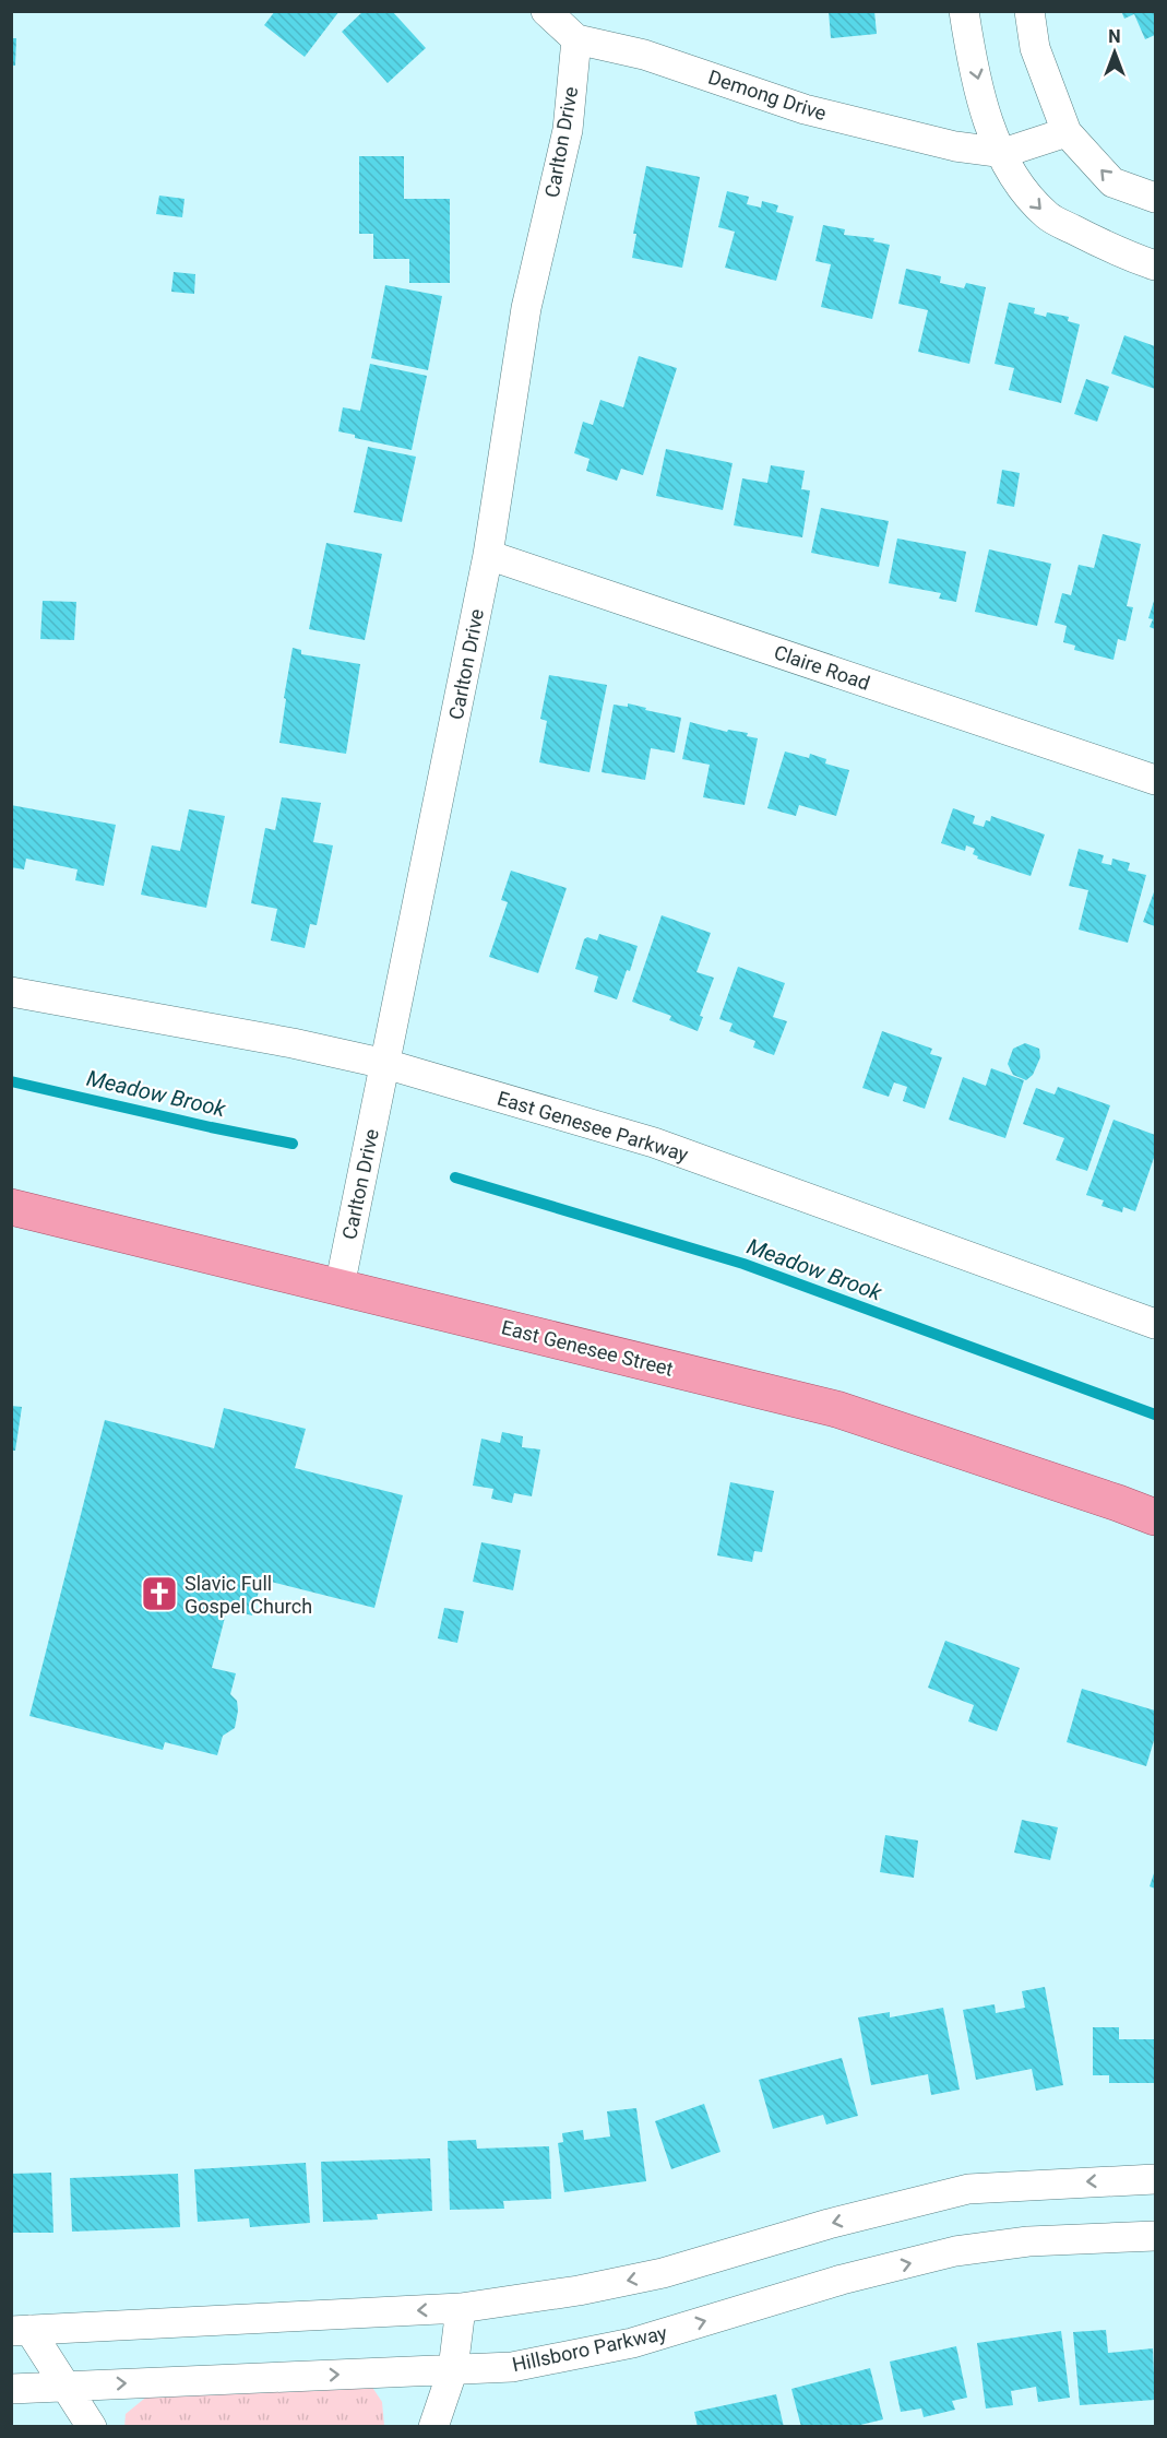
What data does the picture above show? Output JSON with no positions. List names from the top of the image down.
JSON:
{
  "streets": {
    "main road": ["East Genesee Street"],
    "street": [
      "Demong Drive",
      "Carlton Drive",
      "Claire Road",
      "East Genesee Parkway",
      "Hillsboro Parkway"
    ]
  },
  "crossings": [
    ["Demong Drive", "Carlton Drive"],
    ["Carlton Drive", "Claire Road"],
    ["Carlton Drive", "East Genesee Parkway"],
    ["Carlton Drive", "East Genesee Street"]
  ],
  "water": ["Meadow Brook"],
  "places": {
    "church": ["Slavic Full Gospel Church"]
  },
  "north": "top"
}
